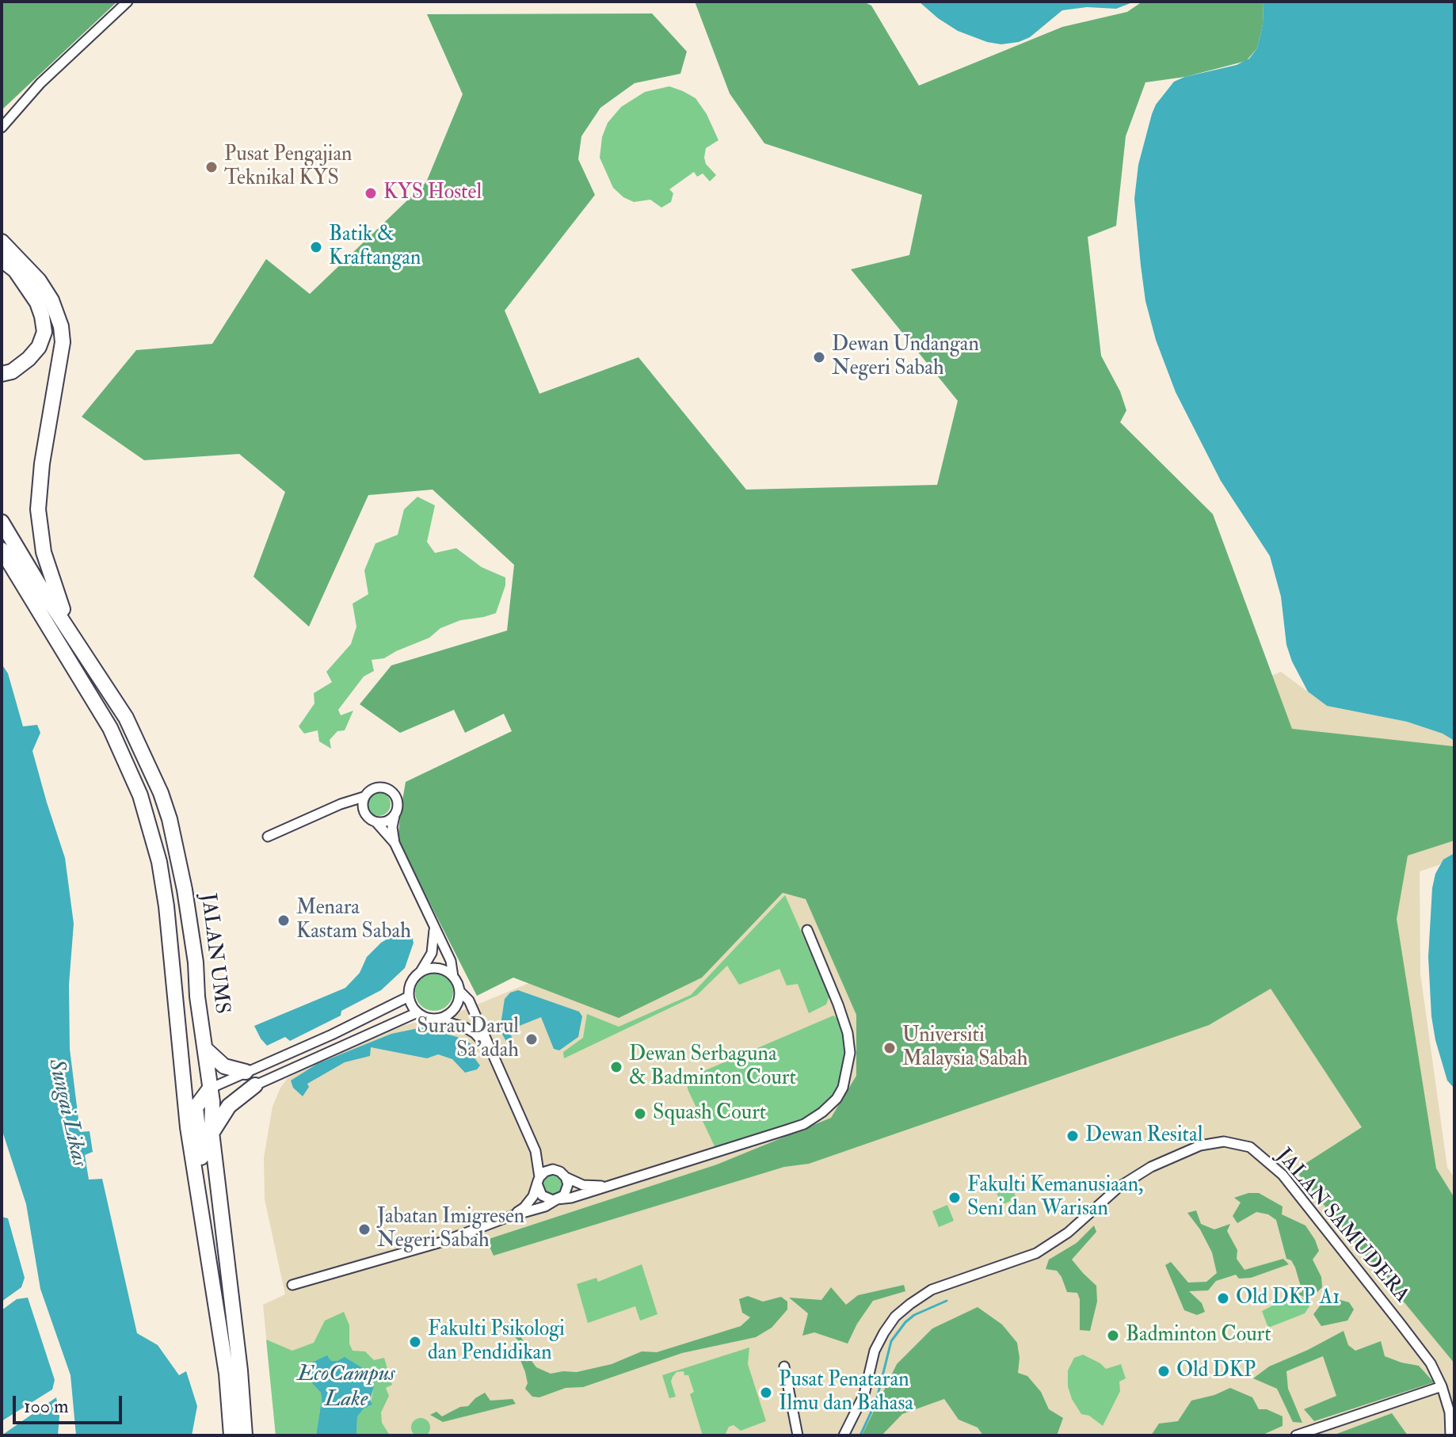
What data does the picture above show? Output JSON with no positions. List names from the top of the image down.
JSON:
{
  "streets": {
    "highway": ["JALAN UMS"],
    "street": ["JALAN SAMUDERA"]
  },
  "water": ["Sungai Likas", "EcoCampus Lake"],
  "places": [
    "Pusat Pengajian Teknikal KYS",
    "KYS Hostel",
    "Batik & Kraftangan",
    "Dewan Undangan Negeri Sabah",
    "Menara Kastam Sabah",
    "Surau Darul Sa'adah",
    "Universiti Malaysia Sabah",
    "Dewan Serbaguna & Badminton Court",
    "Squash Court",
    "Dewan Resital",
    "Fakulti Kemanusiaan, Seni dan Warisan",
    "Jabatan Imigresen Negeri Sabah",
    "Old DKP A1",
    "Badminton Court",
    "Fakulti Psikologi dan Pendidikan",
    "Old DKP",
    "Pusat Penataran Ilmu dan Bahasa"
  ],
  "scale_bar": "100 m"
}
